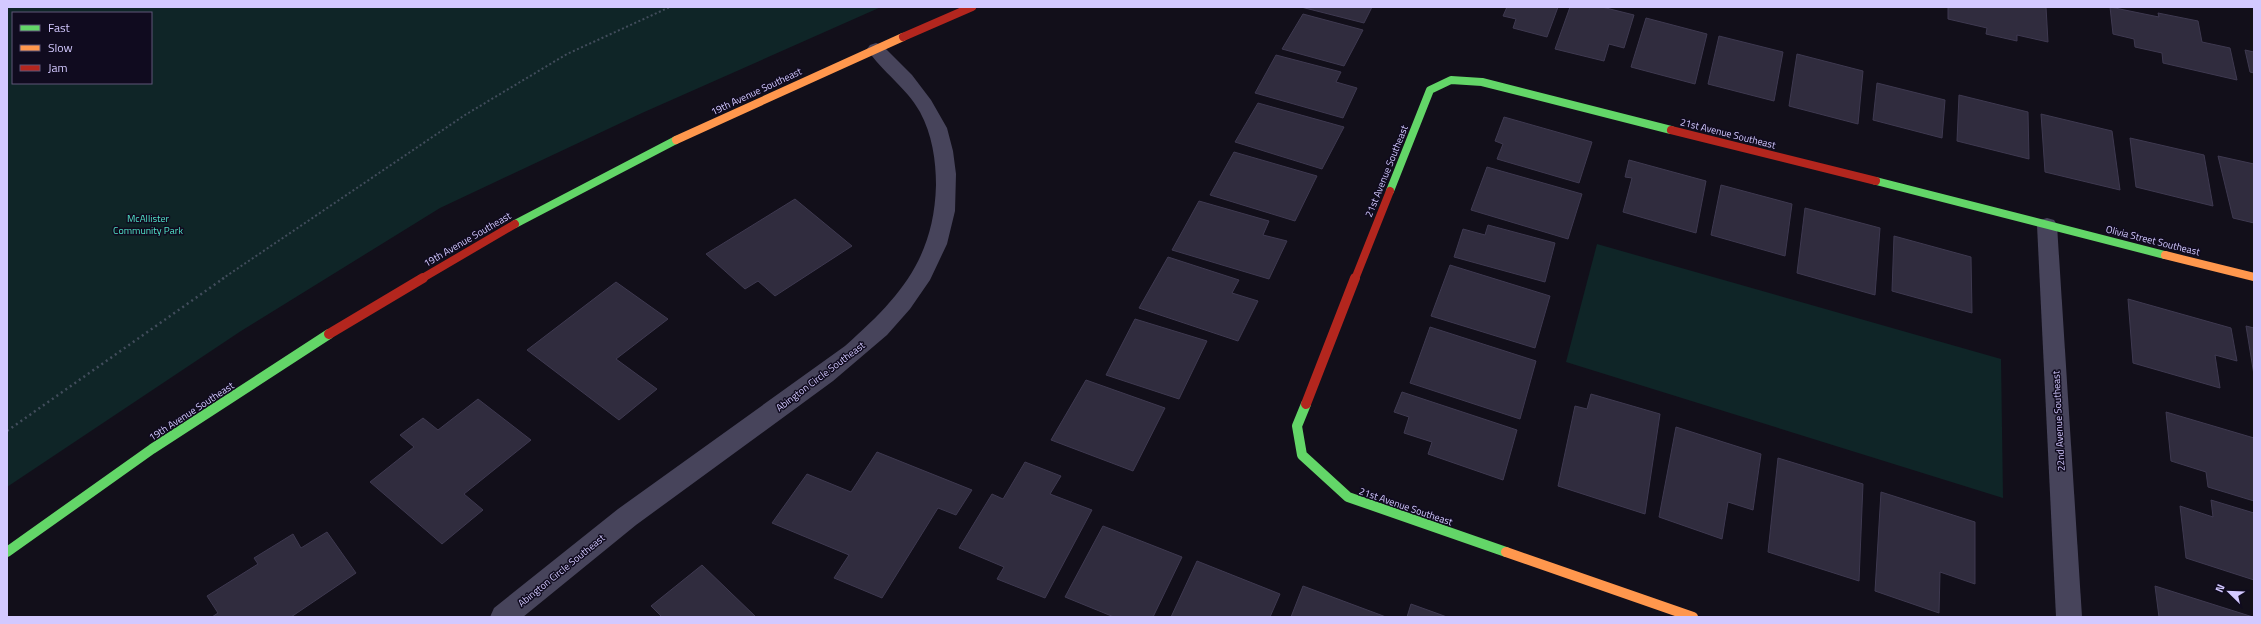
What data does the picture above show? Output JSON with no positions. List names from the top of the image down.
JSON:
{
  "streets": {
    "street": [
      "19th Avenue Southeast",
      "21st Avenue Southeast",
      "Olivia Street Southeast",
      "Abington Circle Southeast",
      "22nd Avenue Southeast"
    ]
  },
  "crossings": [
    ["19th Avenue Southeast", "Abington Circle Southeast"],
    ["21st Avenue Southeast", "Olivia Street Southeast"],
    ["21st Avenue Southeast", "22nd Avenue Southeast"],
    ["Olivia Street Southeast", "22nd Avenue Southeast"]
  ],
  "parks": ["McAllister Community Park"],
  "legend": ["Fast", "Slow", "Jam"],
  "north": "top left"
}
